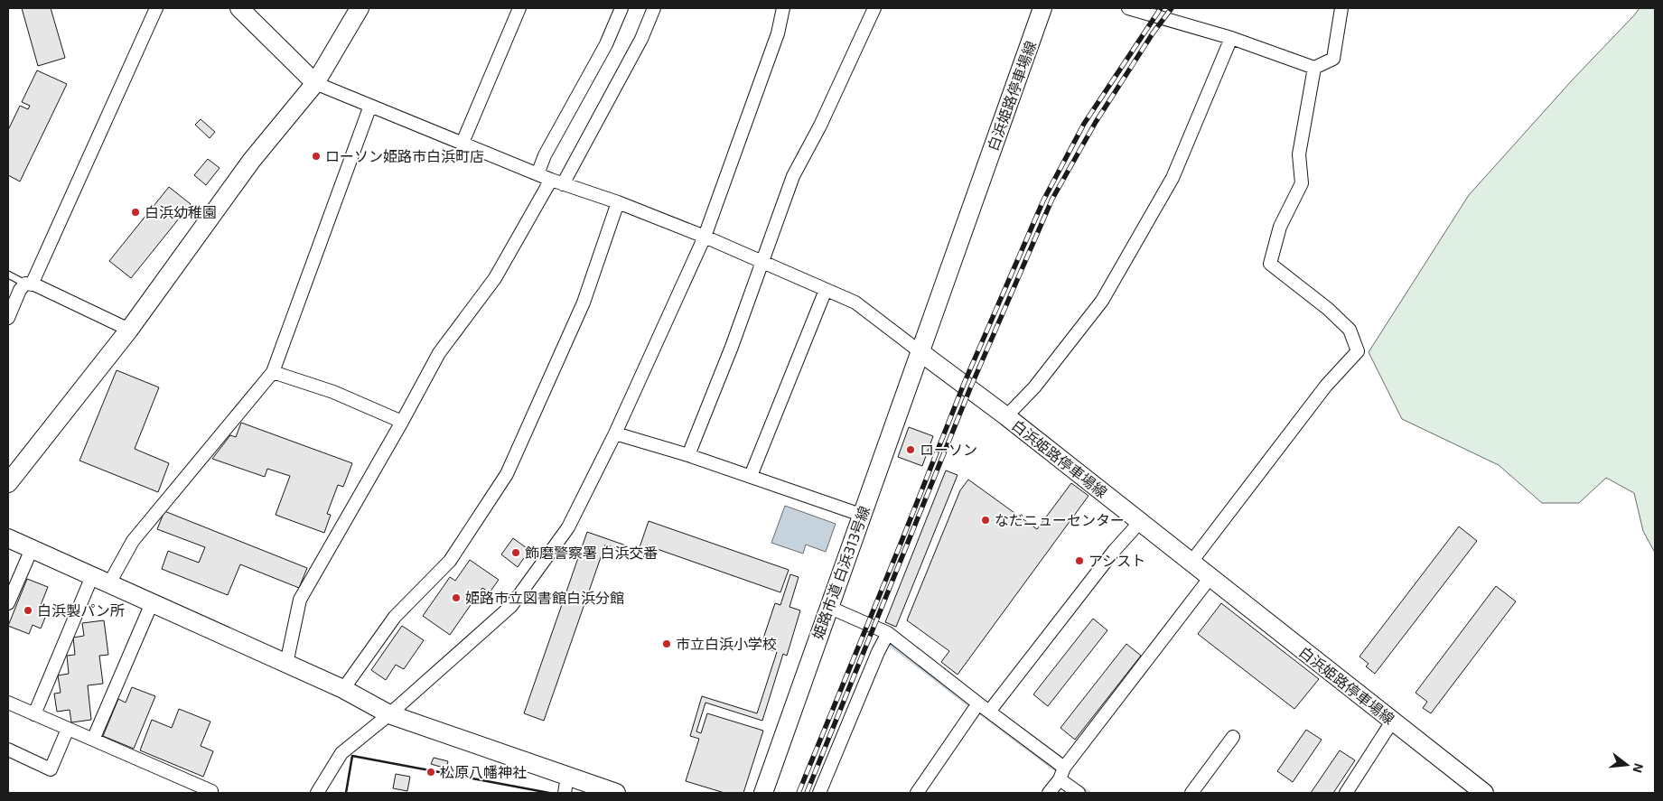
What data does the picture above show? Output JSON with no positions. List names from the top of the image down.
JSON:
{
  "streets": {
    "street": ["白浜姫路停車場線", "姫路市道 白浜313号線"]
  },
  "crossings": [
    ["白浜姫路停車場線", "姫路市道 白浜313号線"]
  ],
  "places": [
    "ローソン姫路市白浜町店",
    "白浜幼稚園",
    "ローソン",
    "なだニューセンター",
    "飾磨警察署 白浜交番",
    "アシスト",
    "姫路市立図書館白浜分館",
    "白浜製パン所",
    "市立白浜小学校",
    "松原八幡神社"
  ],
  "north": "right"
}
